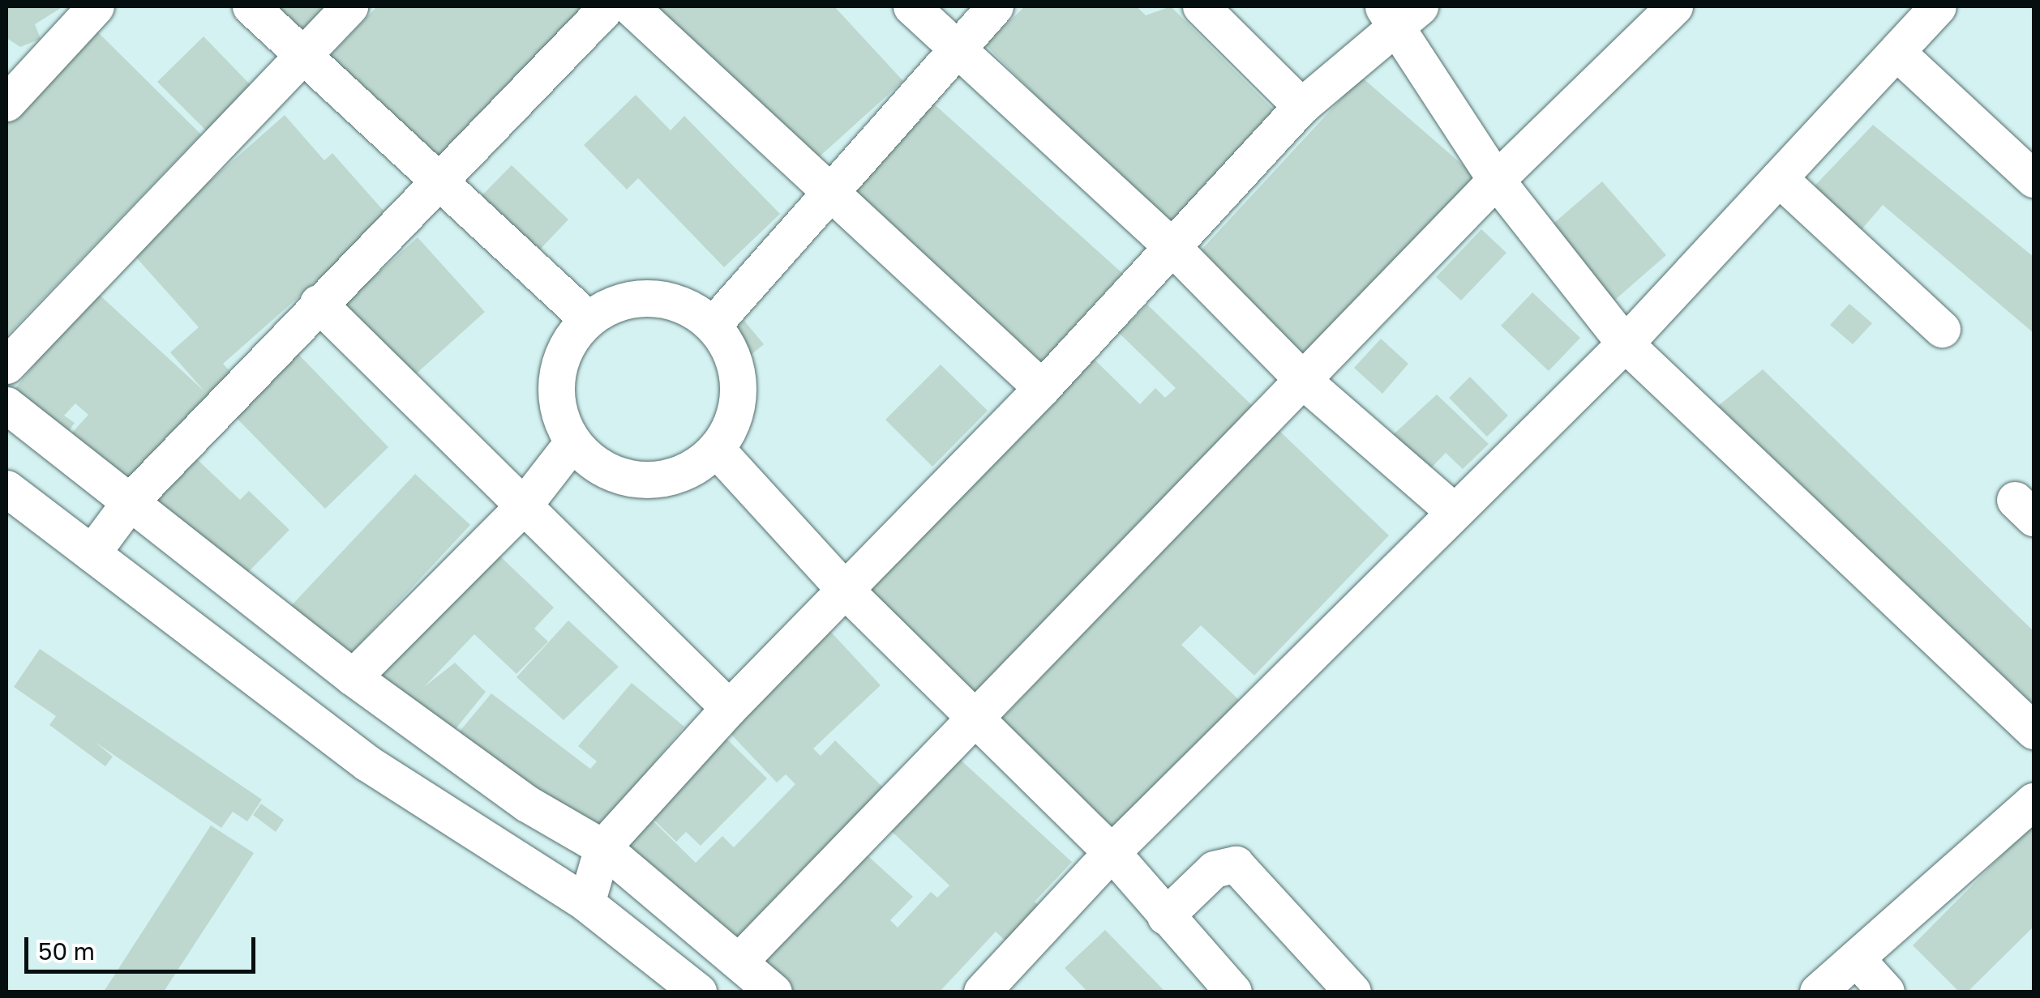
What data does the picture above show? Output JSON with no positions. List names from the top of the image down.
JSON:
{
  "scale_bar": "50 m"
}
